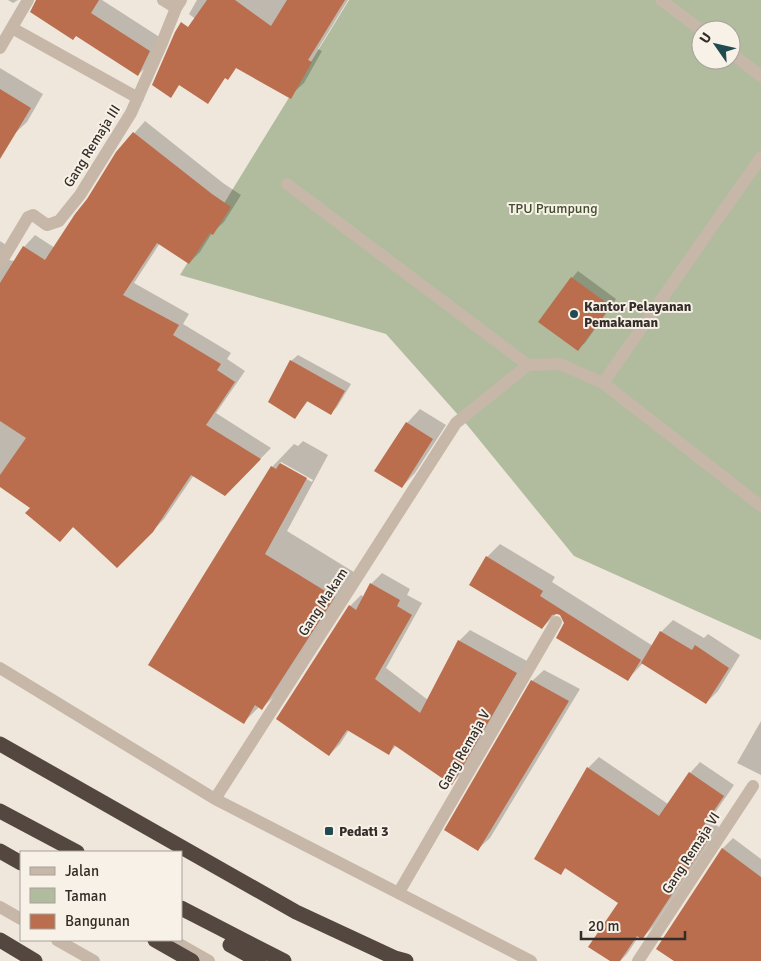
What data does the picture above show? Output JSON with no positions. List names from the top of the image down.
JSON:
{
  "streets": {
    "street": [
      "Gang Remaja III",
      "Gang Makam",
      "Gang Remaja V",
      "Gang Remaja VI"
    ]
  },
  "parks": ["TPU Prumpung"],
  "places": {
    "other": ["Kantor Pelayanan Pemakaman"],
    "transit": ["Pedati 3"]
  },
  "legend": ["Jalan", "Taman", "Bangunan"],
  "scale_bar": "20 m",
  "north": "top left"
}
